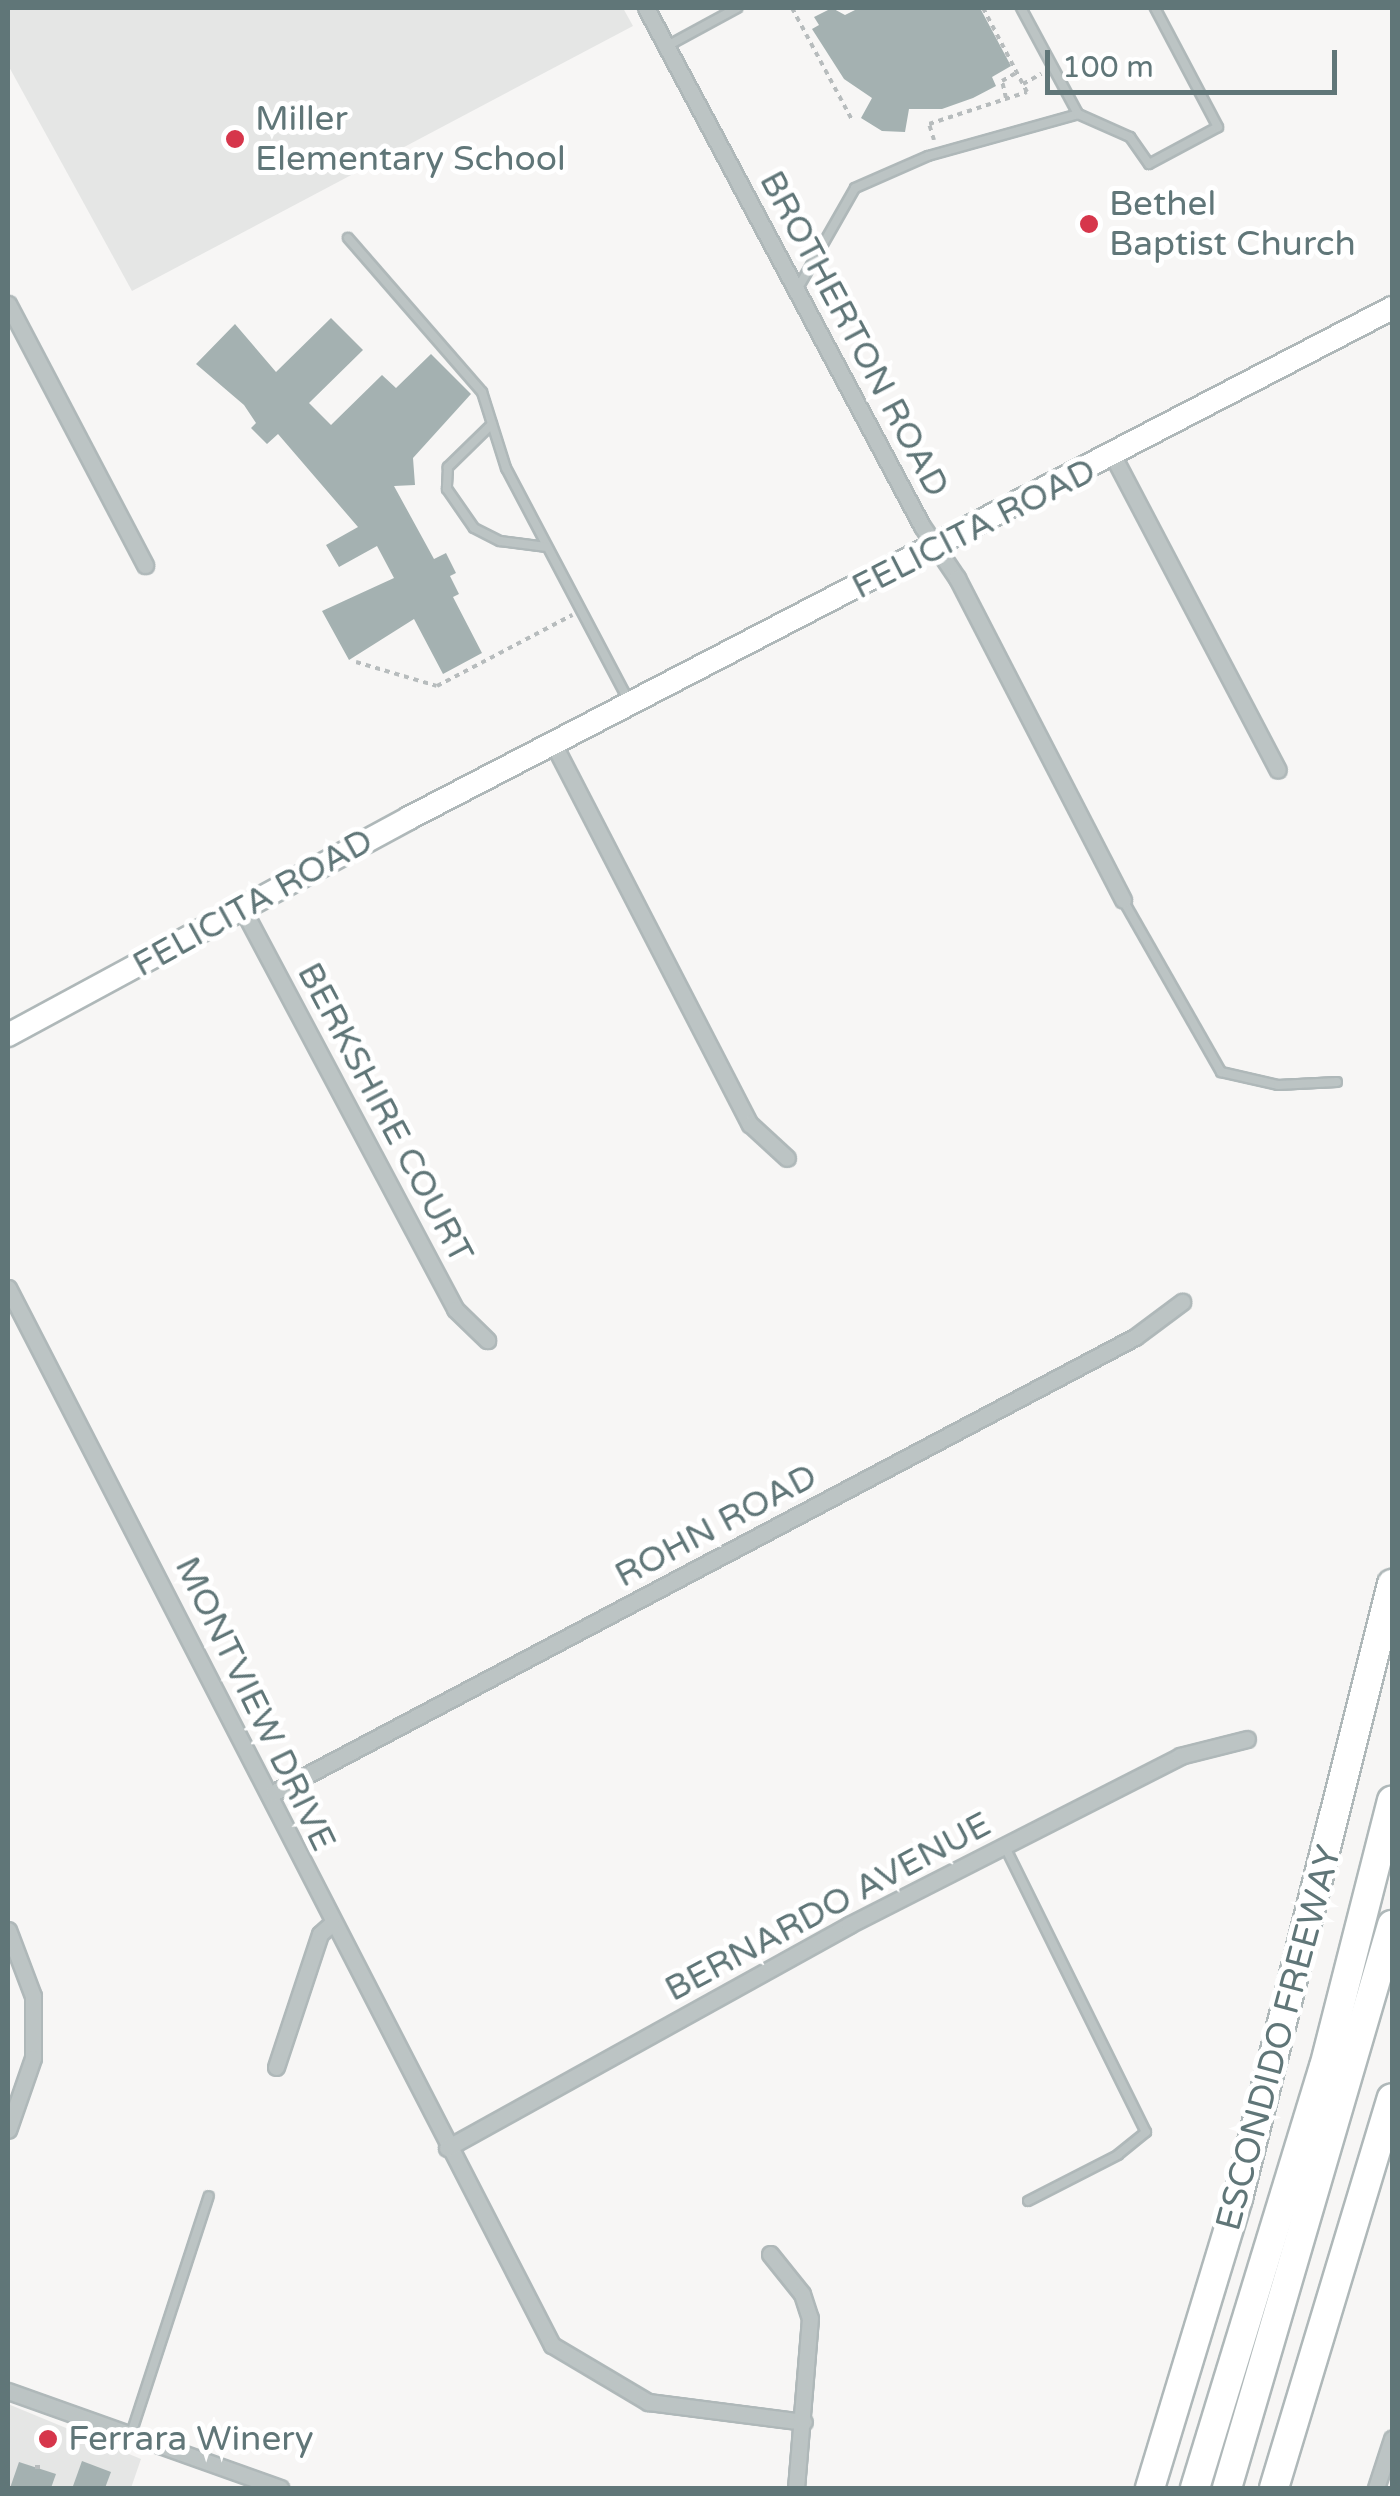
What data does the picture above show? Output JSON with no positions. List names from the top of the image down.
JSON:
{
  "streets": {
    "highway": ["ESCONDIDO FREEWAY"],
    "main road": ["FELICITA ROAD"],
    "street": [
      "BROTHERTON ROAD",
      "BERKSHIRE COURT",
      "ROHN ROAD",
      "MONTVIEW DRIVE",
      "BERNARDO AVENUE"
    ]
  },
  "crossings": [
    ["BROTHERTON ROAD", "FELICITA ROAD"],
    ["FELICITA ROAD", "BERKSHIRE COURT"],
    ["ROHN ROAD", "MONTVIEW DRIVE"],
    ["MONTVIEW DRIVE", "BERNARDO AVENUE"]
  ],
  "places": ["Miller Elementary School", "Bethel Baptist Church", "Ferrara Winery"],
  "scale_bar": "100 m"
}
